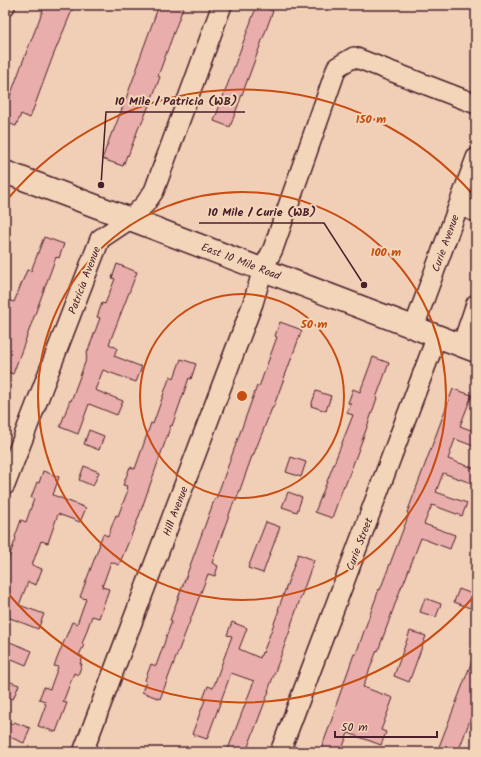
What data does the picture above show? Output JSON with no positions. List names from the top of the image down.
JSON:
{
  "streets": {
    "main road": ["East 10 Mile Road"],
    "street": [
      "Curie Avenue",
      "Patricia Avenue",
      "Hill Avenue",
      "Curie Street"
    ]
  },
  "crossings": [
    ["Curie Avenue", "East 10 Mile Road"],
    ["East 10 Mile Road", "Patricia Avenue"],
    ["East 10 Mile Road", "Hill Avenue"],
    ["East 10 Mile Road", "Curie Street"]
  ],
  "places": ["10 Mile / Patricia (WB)", "10 Mile / Curie (WB)"],
  "scale_bar": "50 m",
  "rings": ["150 m", "100 m", "50 m"]
}
